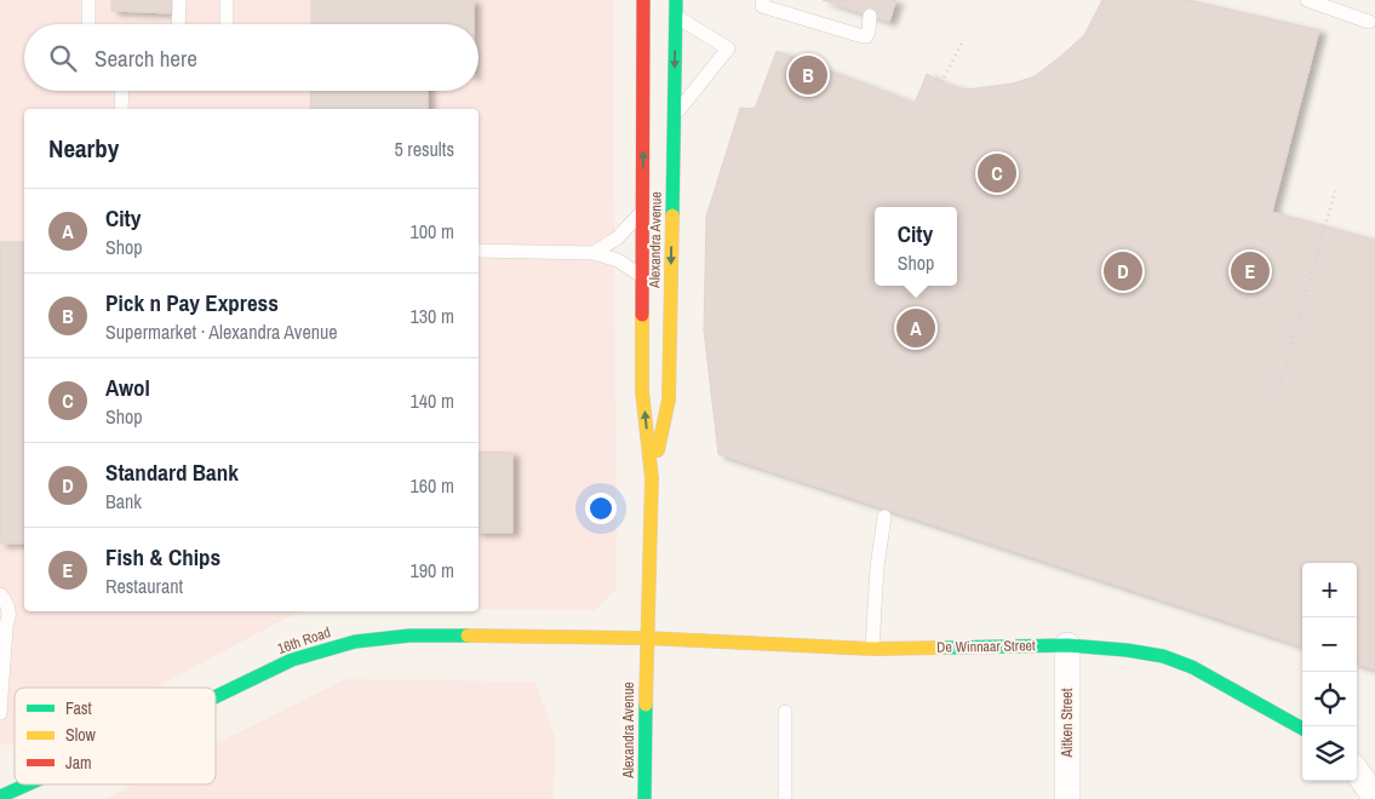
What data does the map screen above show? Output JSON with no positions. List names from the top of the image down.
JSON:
{
  "streets": {
    "street": [
      "Alexandra Avenue",
      "16th Road",
      "De Winnaar Street",
      "Aitken Street"
    ]
  },
  "crossings": [
    ["Alexandra Avenue", "16th Road"],
    ["Alexandra Avenue", "De Winnaar Street"],
    ["16th Road", "De Winnaar Street"],
    ["De Winnaar Street", "Aitken Street"]
  ],
  "legend": ["Fast", "Slow", "Jam"],
  "page": {
    "search": "Search here",
    "pins": [
      "B",
      "C",
      "D",
      "E",
      "A"
    ],
    "heading": ["Nearby", "5 results"],
    "list": [
      {
        "mark": "A",
        "name": "City",
        "note": "Shop",
        "value": "100 m"
      },
      {
        "mark": "B",
        "name": "Pick n Pay Express",
        "note": "Supermarket · Alexandra Avenue",
        "value": "130 m"
      },
      {
        "mark": "C",
        "name": "Awol",
        "note": "Shop",
        "value": "140 m"
      },
      {
        "mark": "D",
        "name": "Standard Bank",
        "note": "Bank",
        "value": "160 m"
      },
      {
        "mark": "E",
        "name": "Fish & Chips",
        "note": "Restaurant",
        "value": "190 m"
      }
    ],
    "popup": ["City", "Shop"],
    "map_buttons": ["+", "−"]
  }
}
